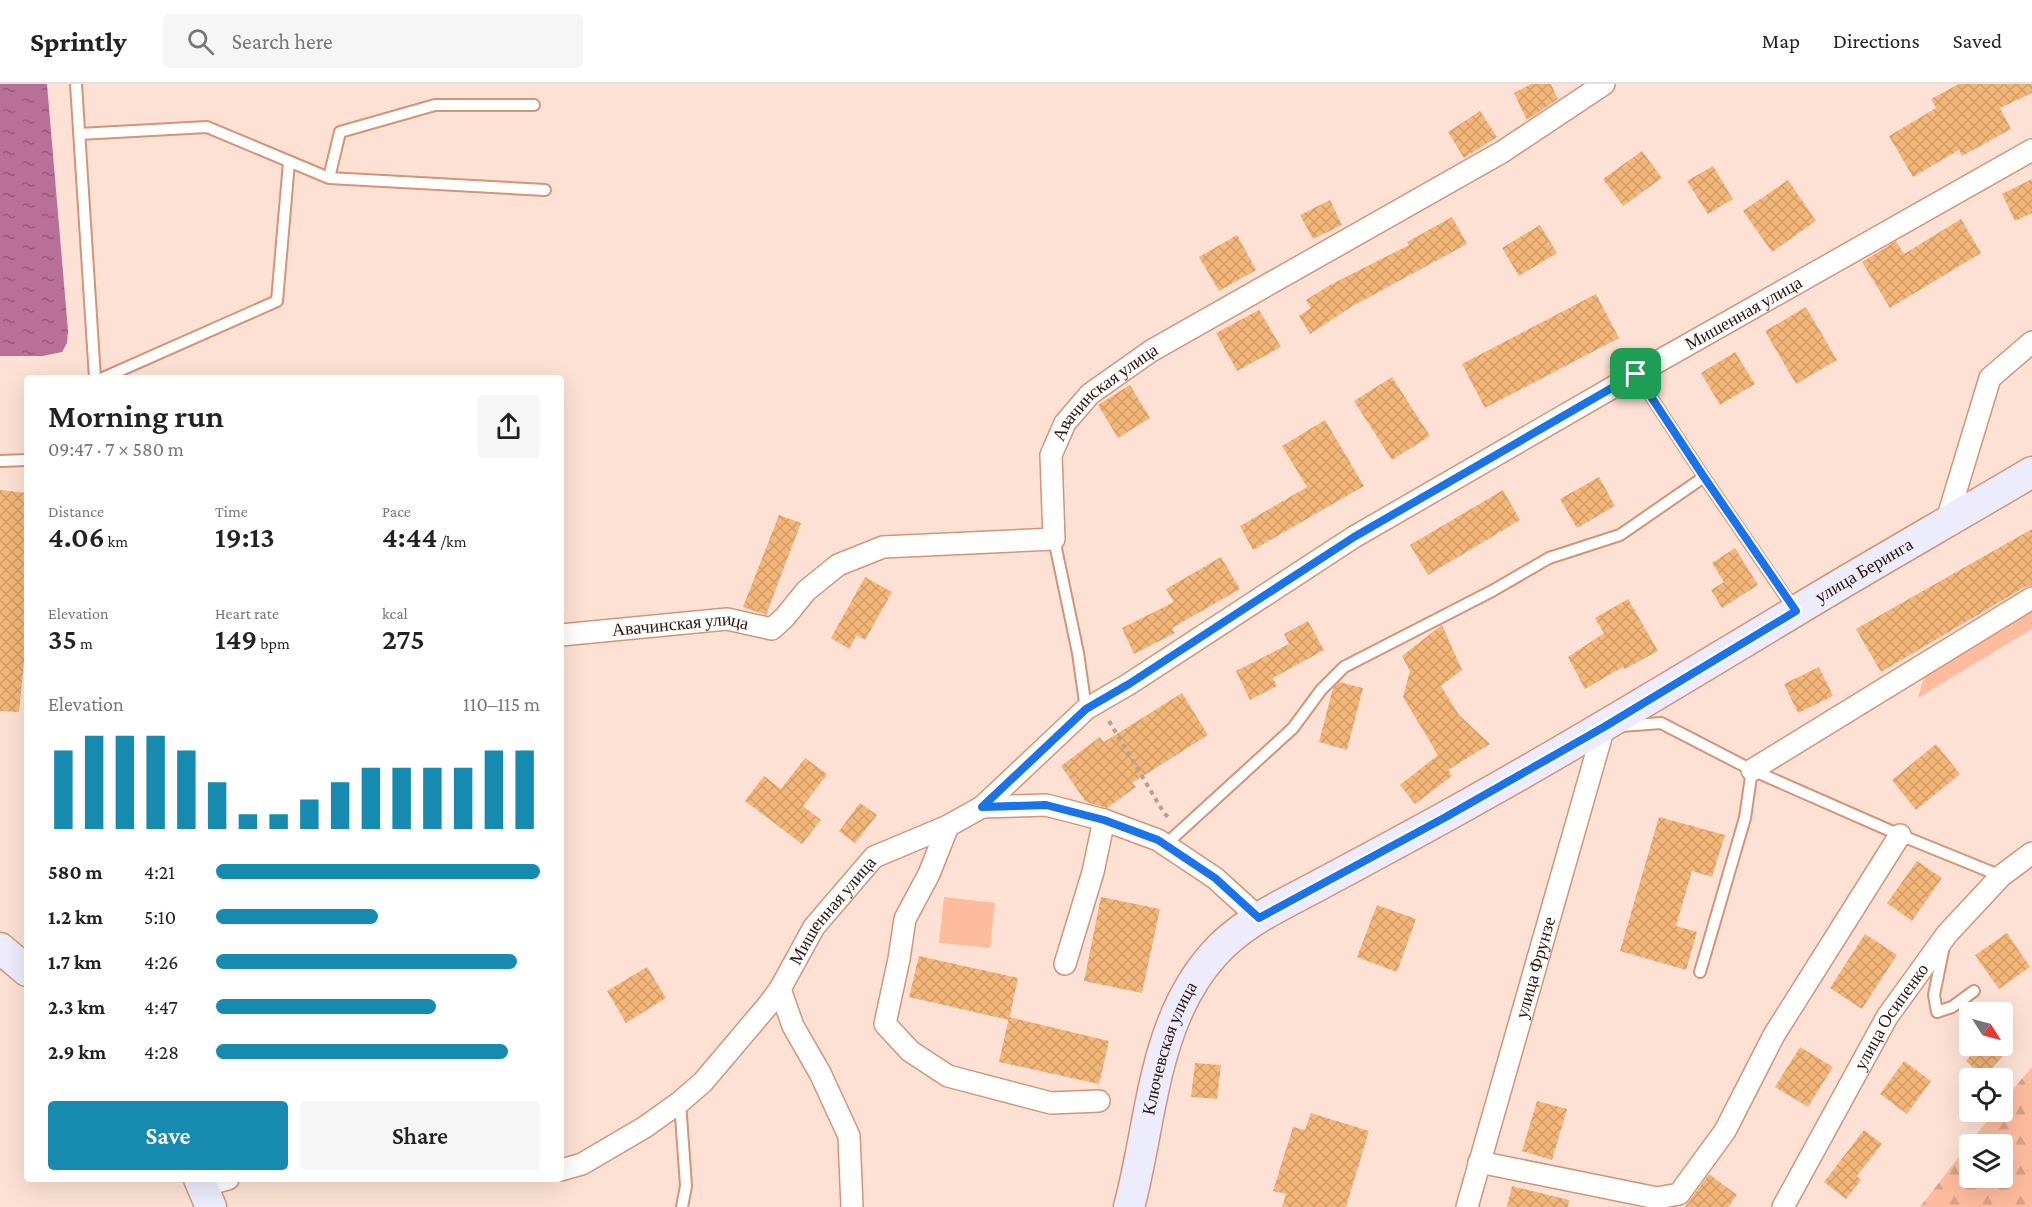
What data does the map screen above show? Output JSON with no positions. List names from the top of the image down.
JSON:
{
  "streets": {
    "main road": ["улица Беринга", "Ключевская улица"],
    "street": [
      "Мишенная улица",
      "Авачинская улица",
      "улица Фрунзе",
      "улица Осипенко"
    ]
  },
  "crossings": [
    ["улица Беринга", "улица Фрунзе"],
    ["улица Беринга", "Ключевская улица"]
  ],
  "north": "bottom right",
  "page": {
    "header": "Sprintly",
    "search": "Search here",
    "nav": ["Map", "Directions", "Saved"],
    "heading": ["Morning run", "09:47 · 7 × 580 m"],
    "stats": [
      ["Distance", "4.06 km"],
      ["Time", "19:13"],
      ["Pace", "4:44 /km"],
      ["Elevation", "35 m"],
      ["Heart rate", "149 bpm"],
      ["kcal", "275"]
    ],
    "chart": ["Elevation", "110–115 m"],
    "list": [
      {
        "name": "580 m",
        "note": "4:21"
      },
      {
        "name": "1.2 km",
        "note": "5:10"
      },
      {
        "name": "1.7 km",
        "note": "4:26"
      },
      {
        "name": "2.3 km",
        "note": "4:47"
      },
      {
        "name": "2.9 km",
        "note": "4:28"
      }
    ],
    "buttons": ["Save", "Share"]
  }
}
